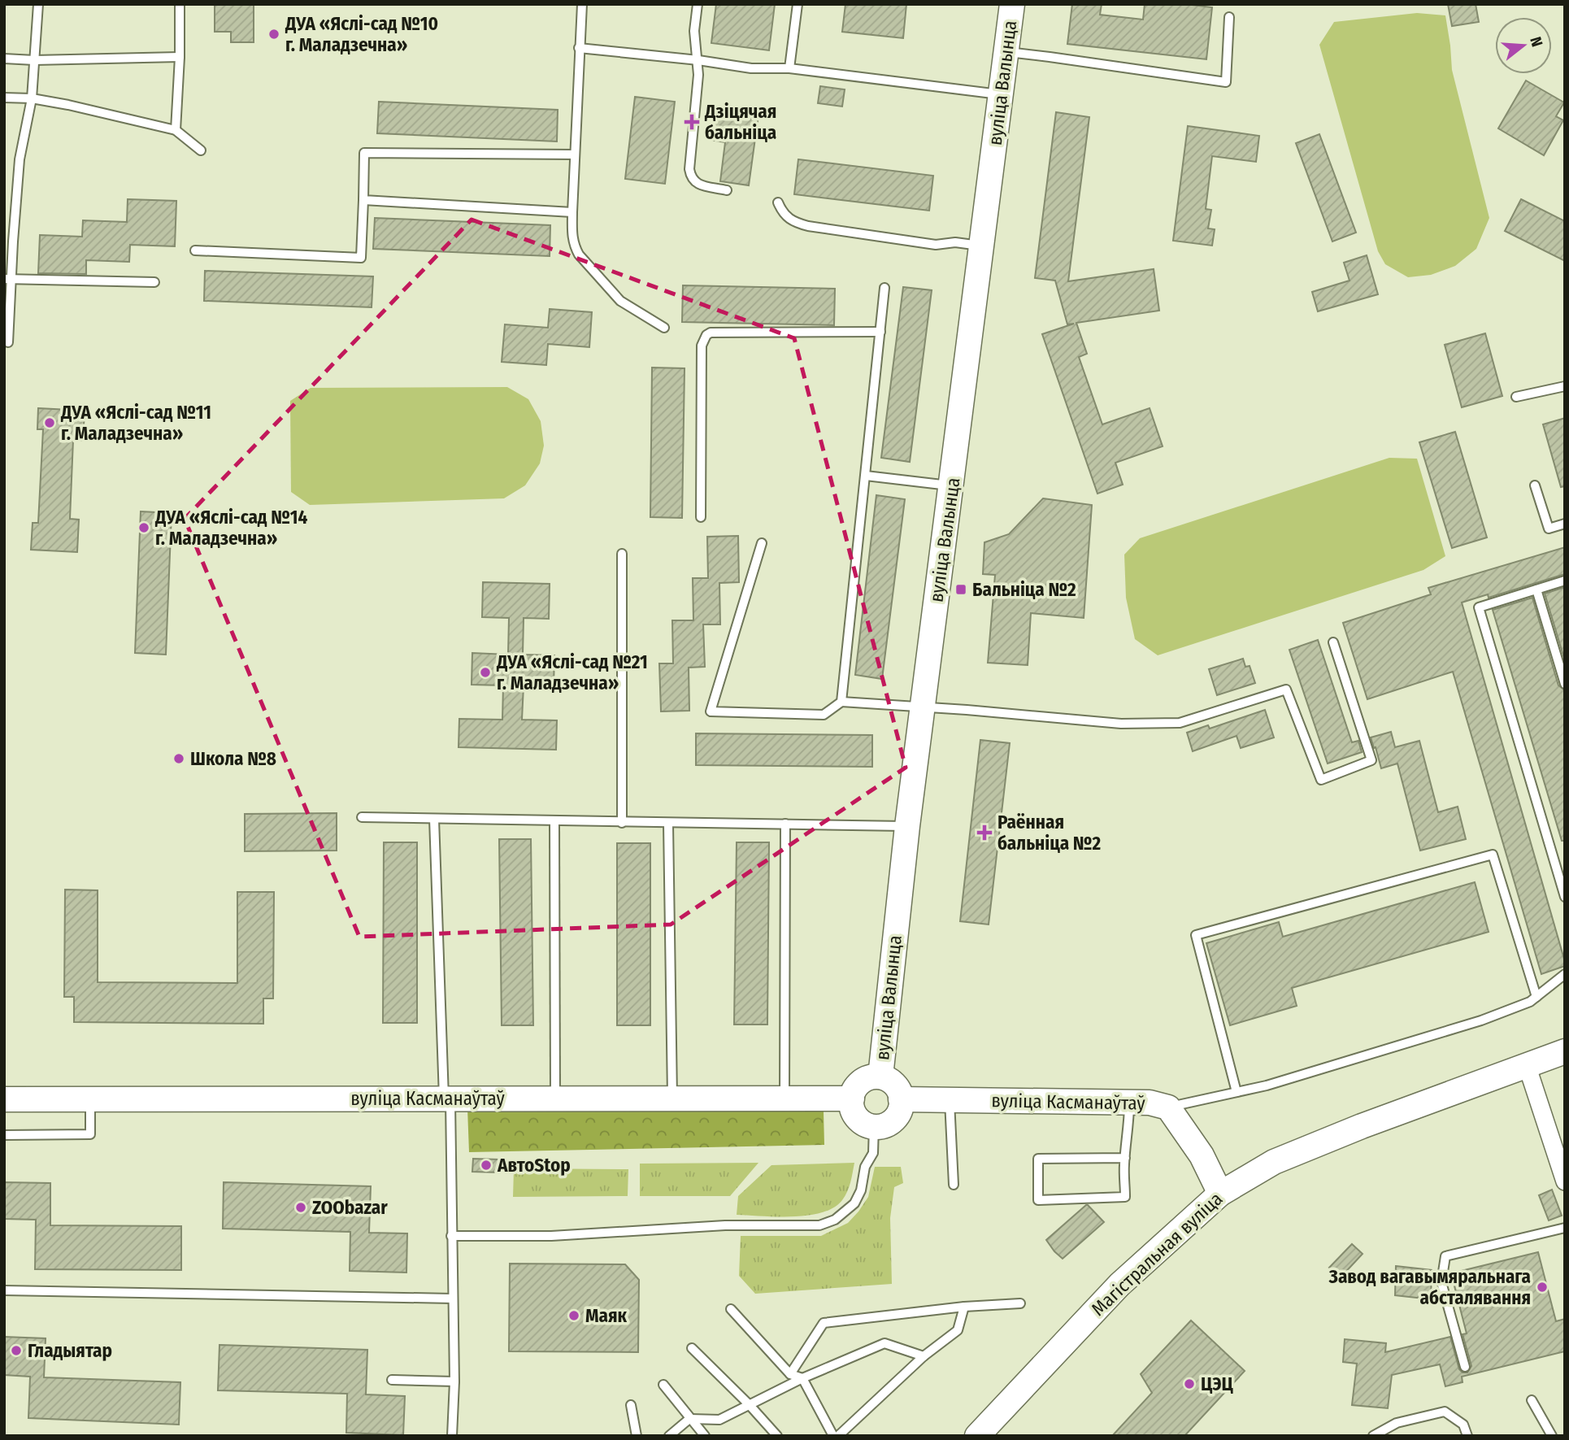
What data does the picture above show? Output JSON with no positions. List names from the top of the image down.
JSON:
{
  "streets": {
    "street": ["вуліца Валынца", "вуліца Касманаўтаў", "Магістральная вуліца"]
  },
  "crossings": [
    ["вуліца Валынца", "вуліца Касманаўтаў"],
    ["вуліца Касманаўтаў", "Магістральная вуліца"]
  ],
  "places": {
    "other": [
      "ДУА «Яслі-сад №10 г. Маладзечна»",
      "ДУА «Яслі-сад №11 г. Маладзечна»",
      "ДУА «Яслі-сад №14 г. Маладзечна»",
      "ДУА «Яслі-сад №21 г. Маладзечна»",
      "Школа №8",
      "АвтоStop",
      "ZOObazar",
      "Завод вагавымяральнага абсталявання",
      "Маяк",
      "Гладыятар",
      "ЦЭЦ"
    ],
    "health": ["Дзіцячая бальніца", "Раённая бальніца №2"],
    "transit": ["Бальніца №2"]
  },
  "north": "right"
}
